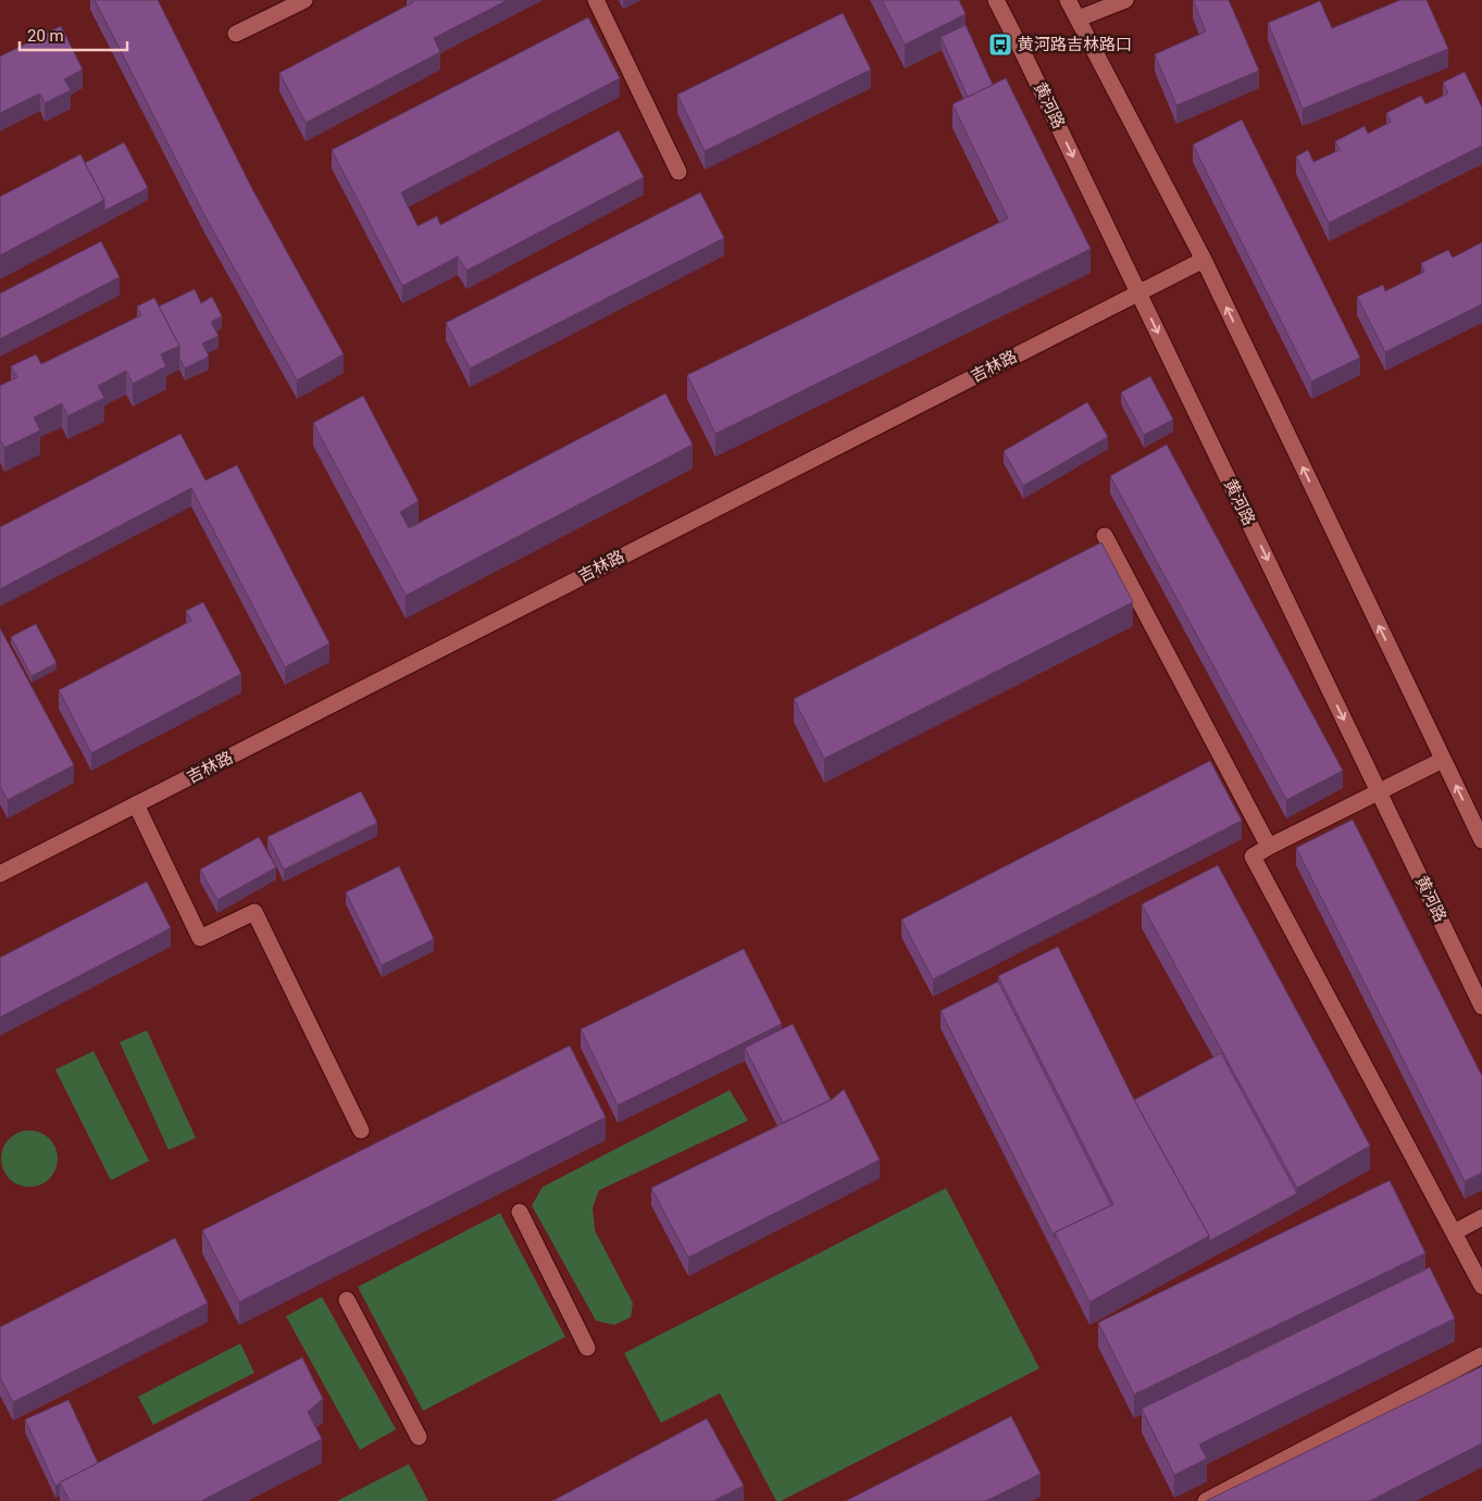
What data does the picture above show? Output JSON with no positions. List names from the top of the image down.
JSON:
{
  "streets": {
    "street": ["黄河路", "吉林路"]
  },
  "crossings": [
    ["黄河路", "吉林路"]
  ],
  "places": {
    "bus stop": ["黄河路吉林路口"]
  },
  "scale_bar": "20 m"
}
